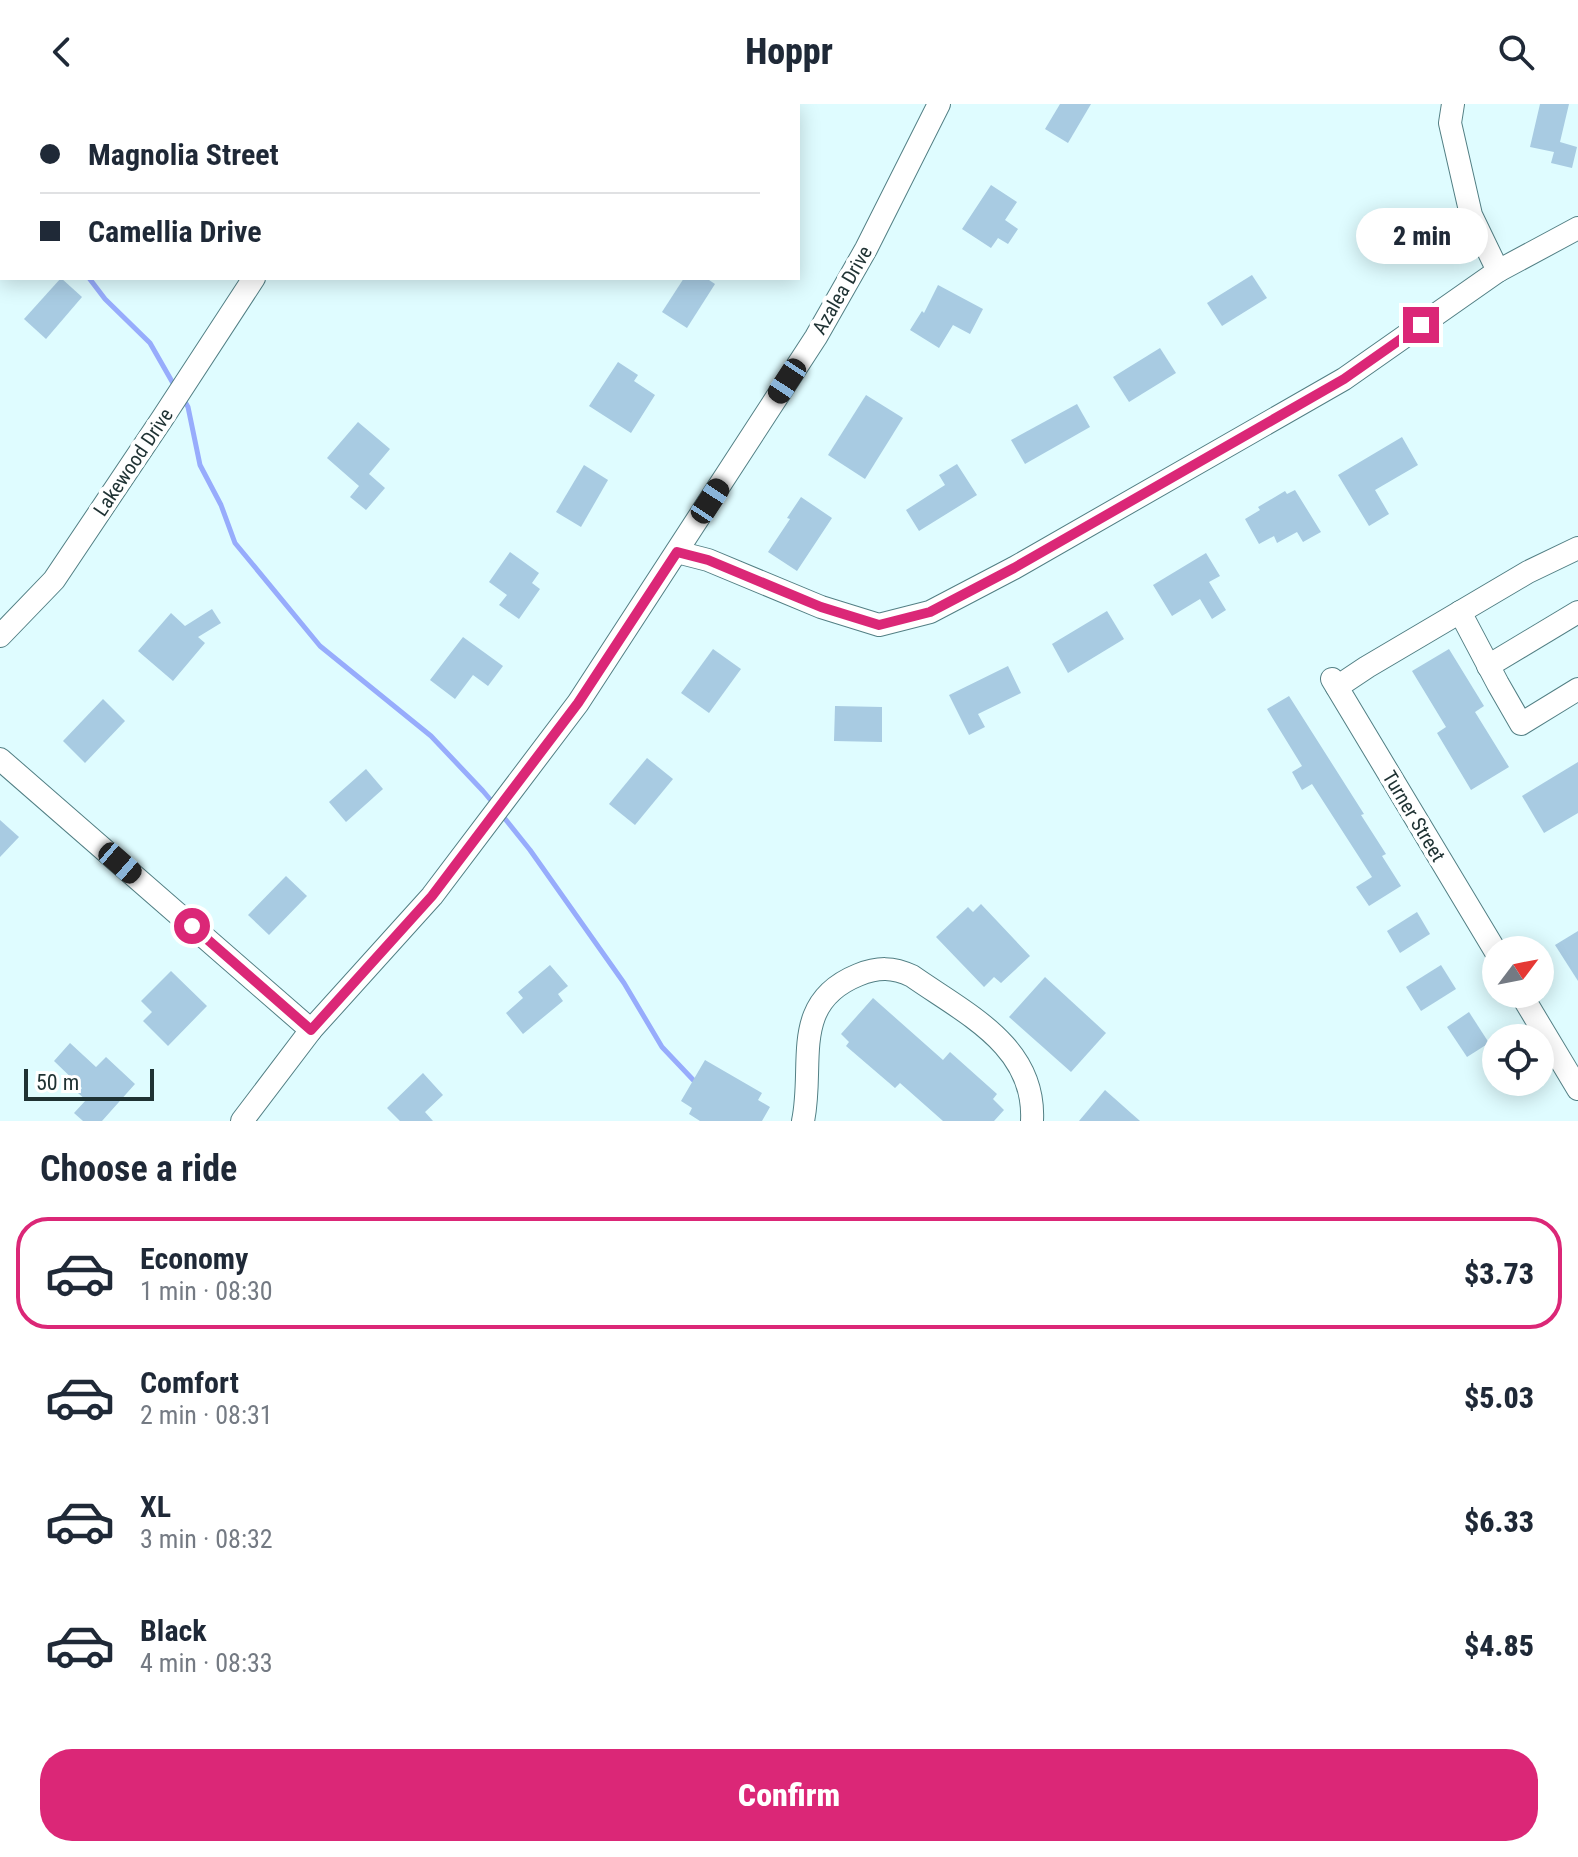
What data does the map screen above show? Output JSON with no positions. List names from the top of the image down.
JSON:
{
  "streets": {
    "street": ["Azalea Drive", "Lakewood Drive", "Turner Street"]
  },
  "scale_bar": "50 m",
  "north": "top right",
  "page": {
    "header": "Hoppr",
    "banner": ["Magnolia Street", "Camellia Drive"],
    "bubble": "2 min",
    "scale": "50 m",
    "heading": "Choose a ride",
    "list": [
      {
        "name": "Economy",
        "note": "1 min · 08:30",
        "value": "$3.73"
      },
      {
        "name": "Comfort",
        "note": "2 min · 08:31",
        "value": "$5.03"
      },
      {
        "name": "XL",
        "note": "3 min · 08:32",
        "value": "$6.33"
      },
      {
        "name": "Black",
        "note": "4 min · 08:33",
        "value": "$4.85"
      }
    ],
    "buttons": "Confirm"
  }
}
